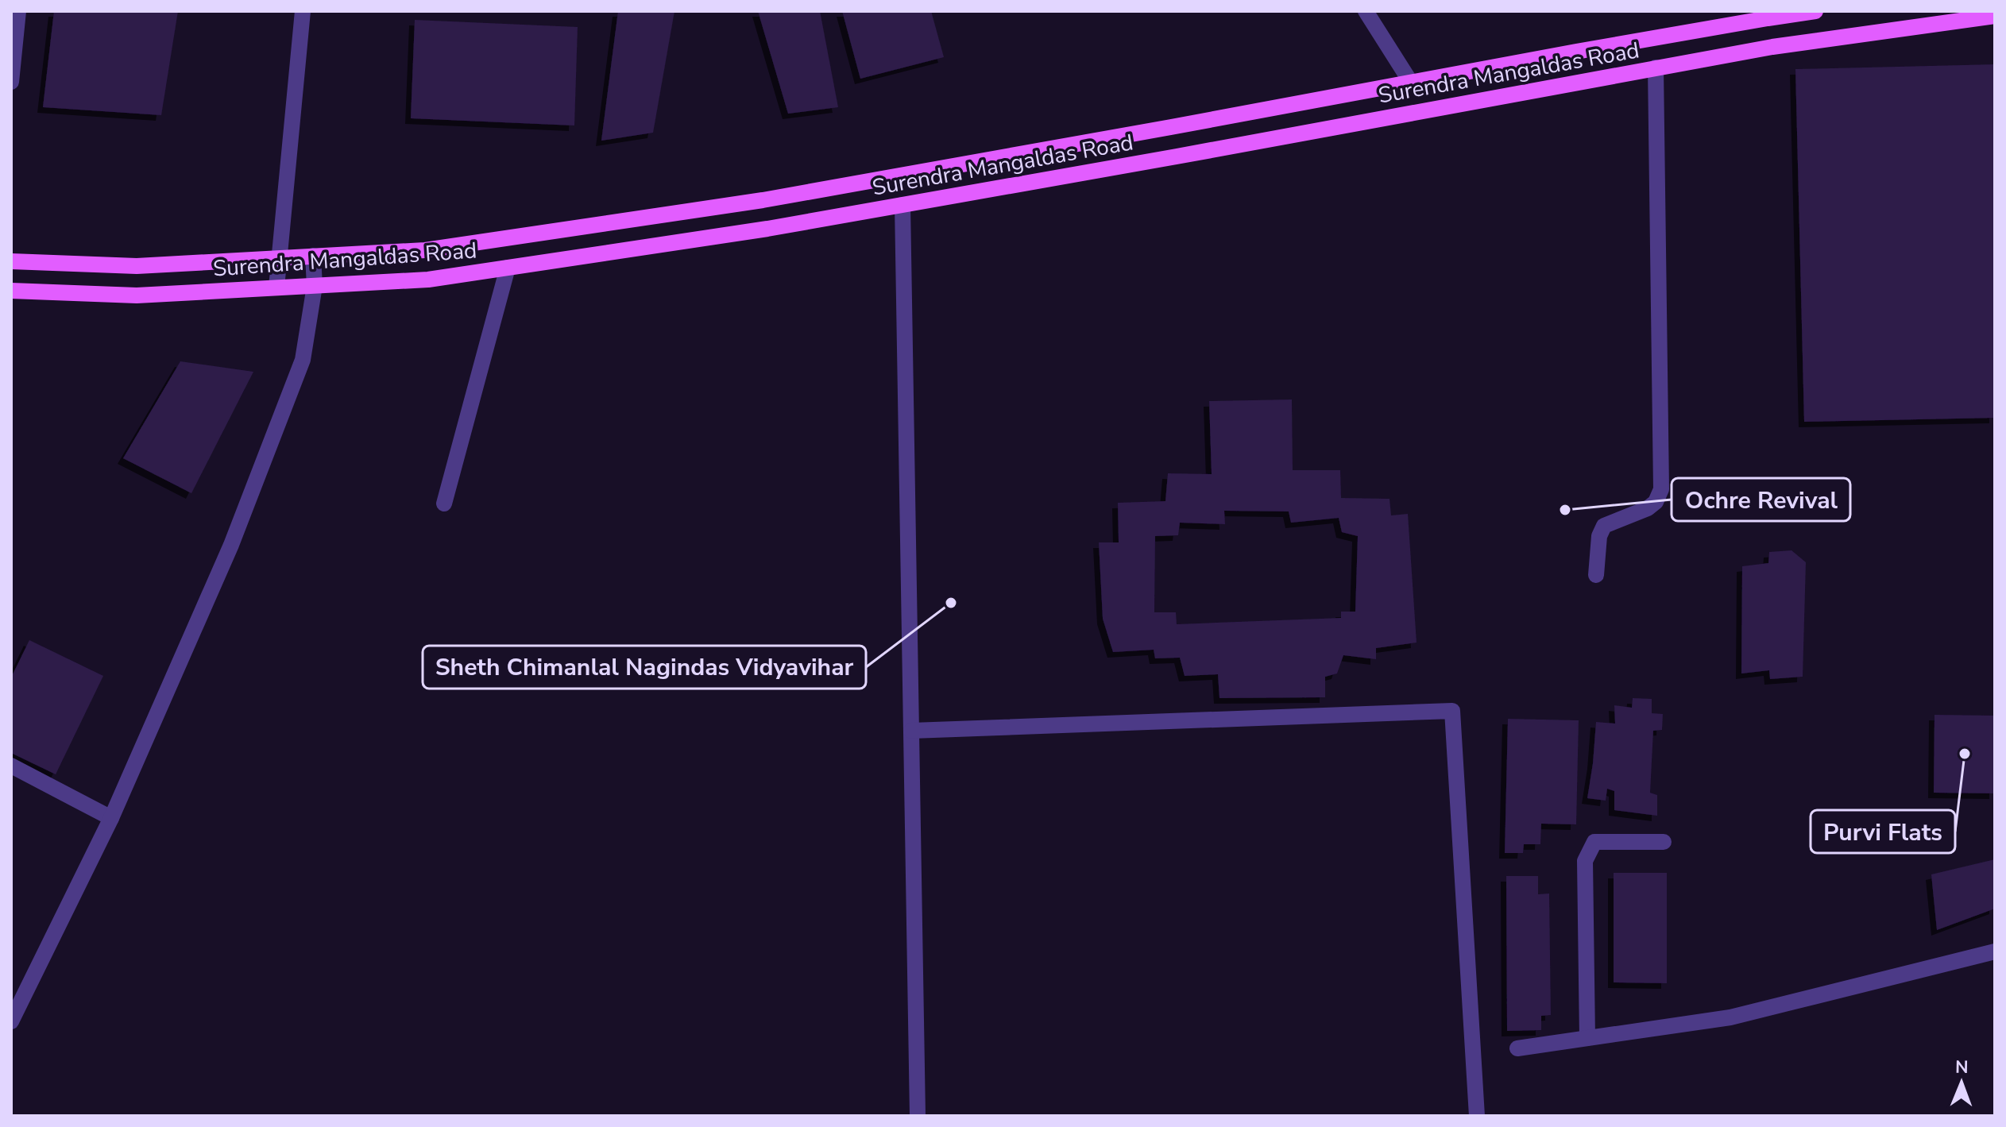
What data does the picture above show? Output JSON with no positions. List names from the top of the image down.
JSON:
{
  "streets": {
    "main road": ["Surendra Mangaldas Road"]
  },
  "places": ["Ochre Revival", "Sheth Chimanlal Nagindas Vidyavihar", "Purvi Flats"],
  "north": "top"
}
